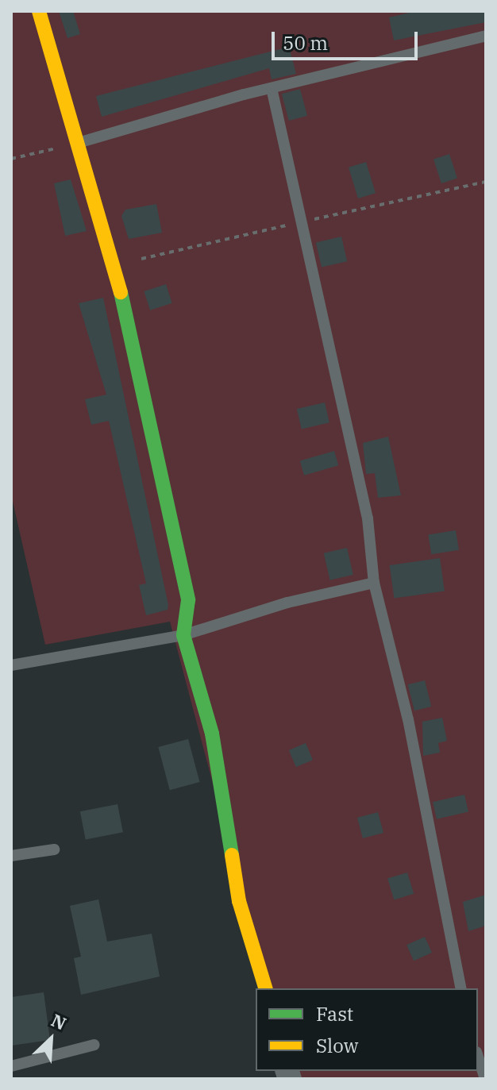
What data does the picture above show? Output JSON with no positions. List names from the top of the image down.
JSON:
{
  "legend": ["Fast", "Slow"],
  "scale_bar": "50 m",
  "north": "top right"
}
